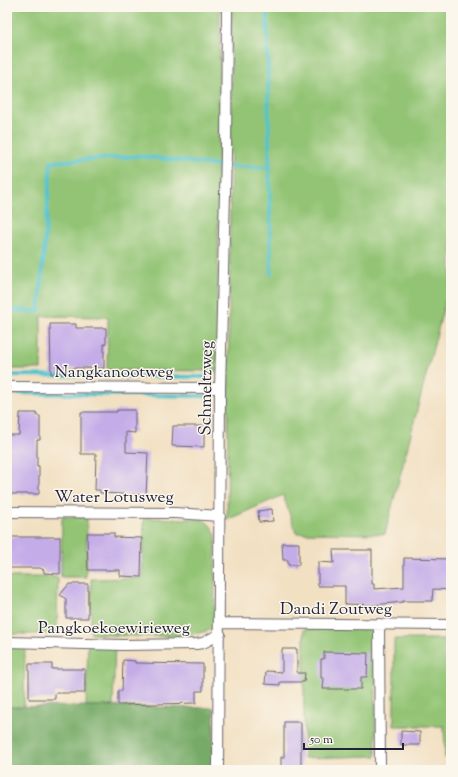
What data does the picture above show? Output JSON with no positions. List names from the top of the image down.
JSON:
{
  "streets": {
    "street": [
      "Nangkanootweg",
      "Schmeltzweg",
      "Water Lotusweg",
      "Dandi Zoutweg",
      "Pangkoekoewirieweg"
    ]
  },
  "crossings": [
    ["Nangkanootweg", "Schmeltzweg"],
    ["Schmeltzweg", "Water Lotusweg"],
    ["Schmeltzweg", "Dandi Zoutweg"],
    ["Schmeltzweg", "Pangkoekoewirieweg"]
  ],
  "scale_bar": "50 m"
}
